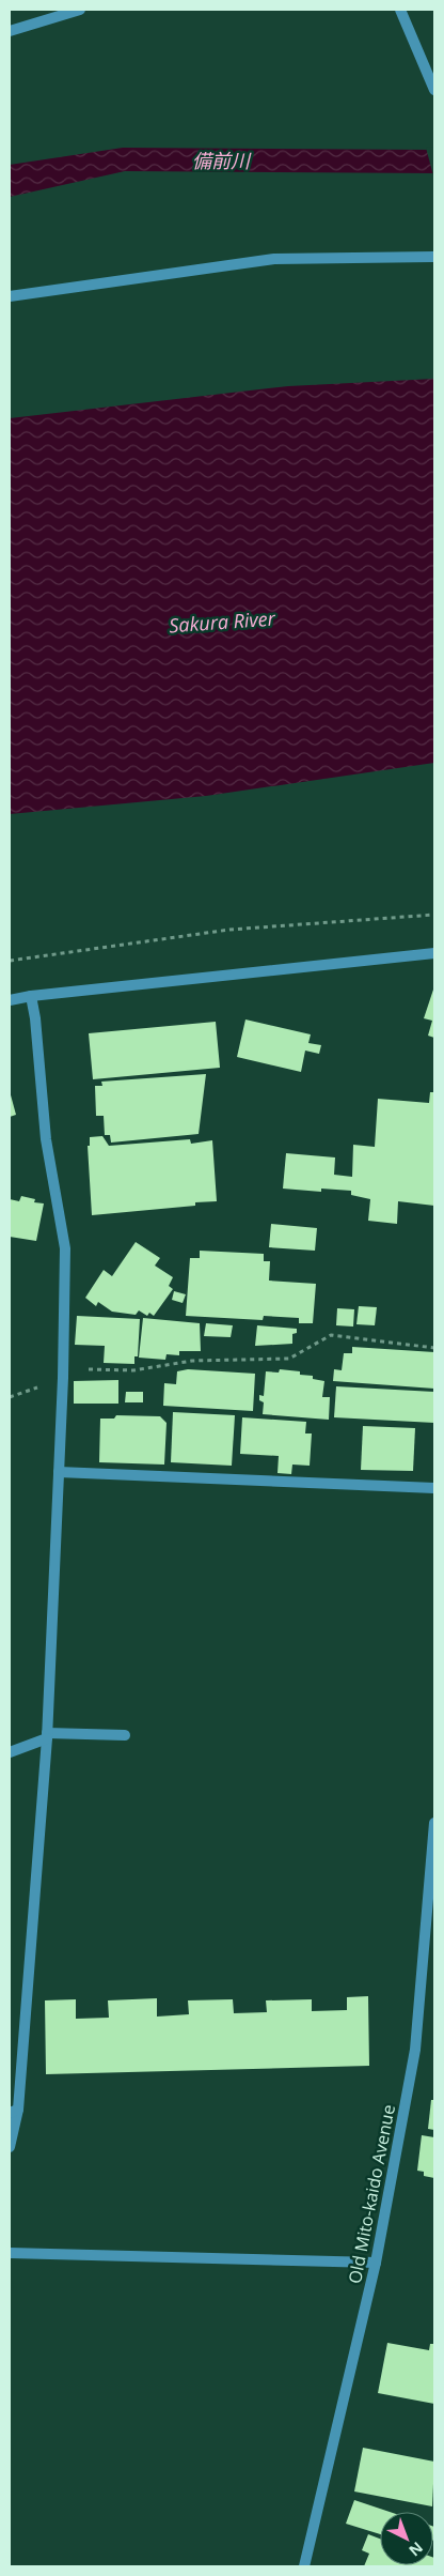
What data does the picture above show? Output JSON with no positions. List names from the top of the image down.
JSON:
{
  "streets": {
    "street": ["Old Mito-kaido Avenue"]
  },
  "water": ["備前川", "Sakura River"],
  "north": "bottom right"
}
